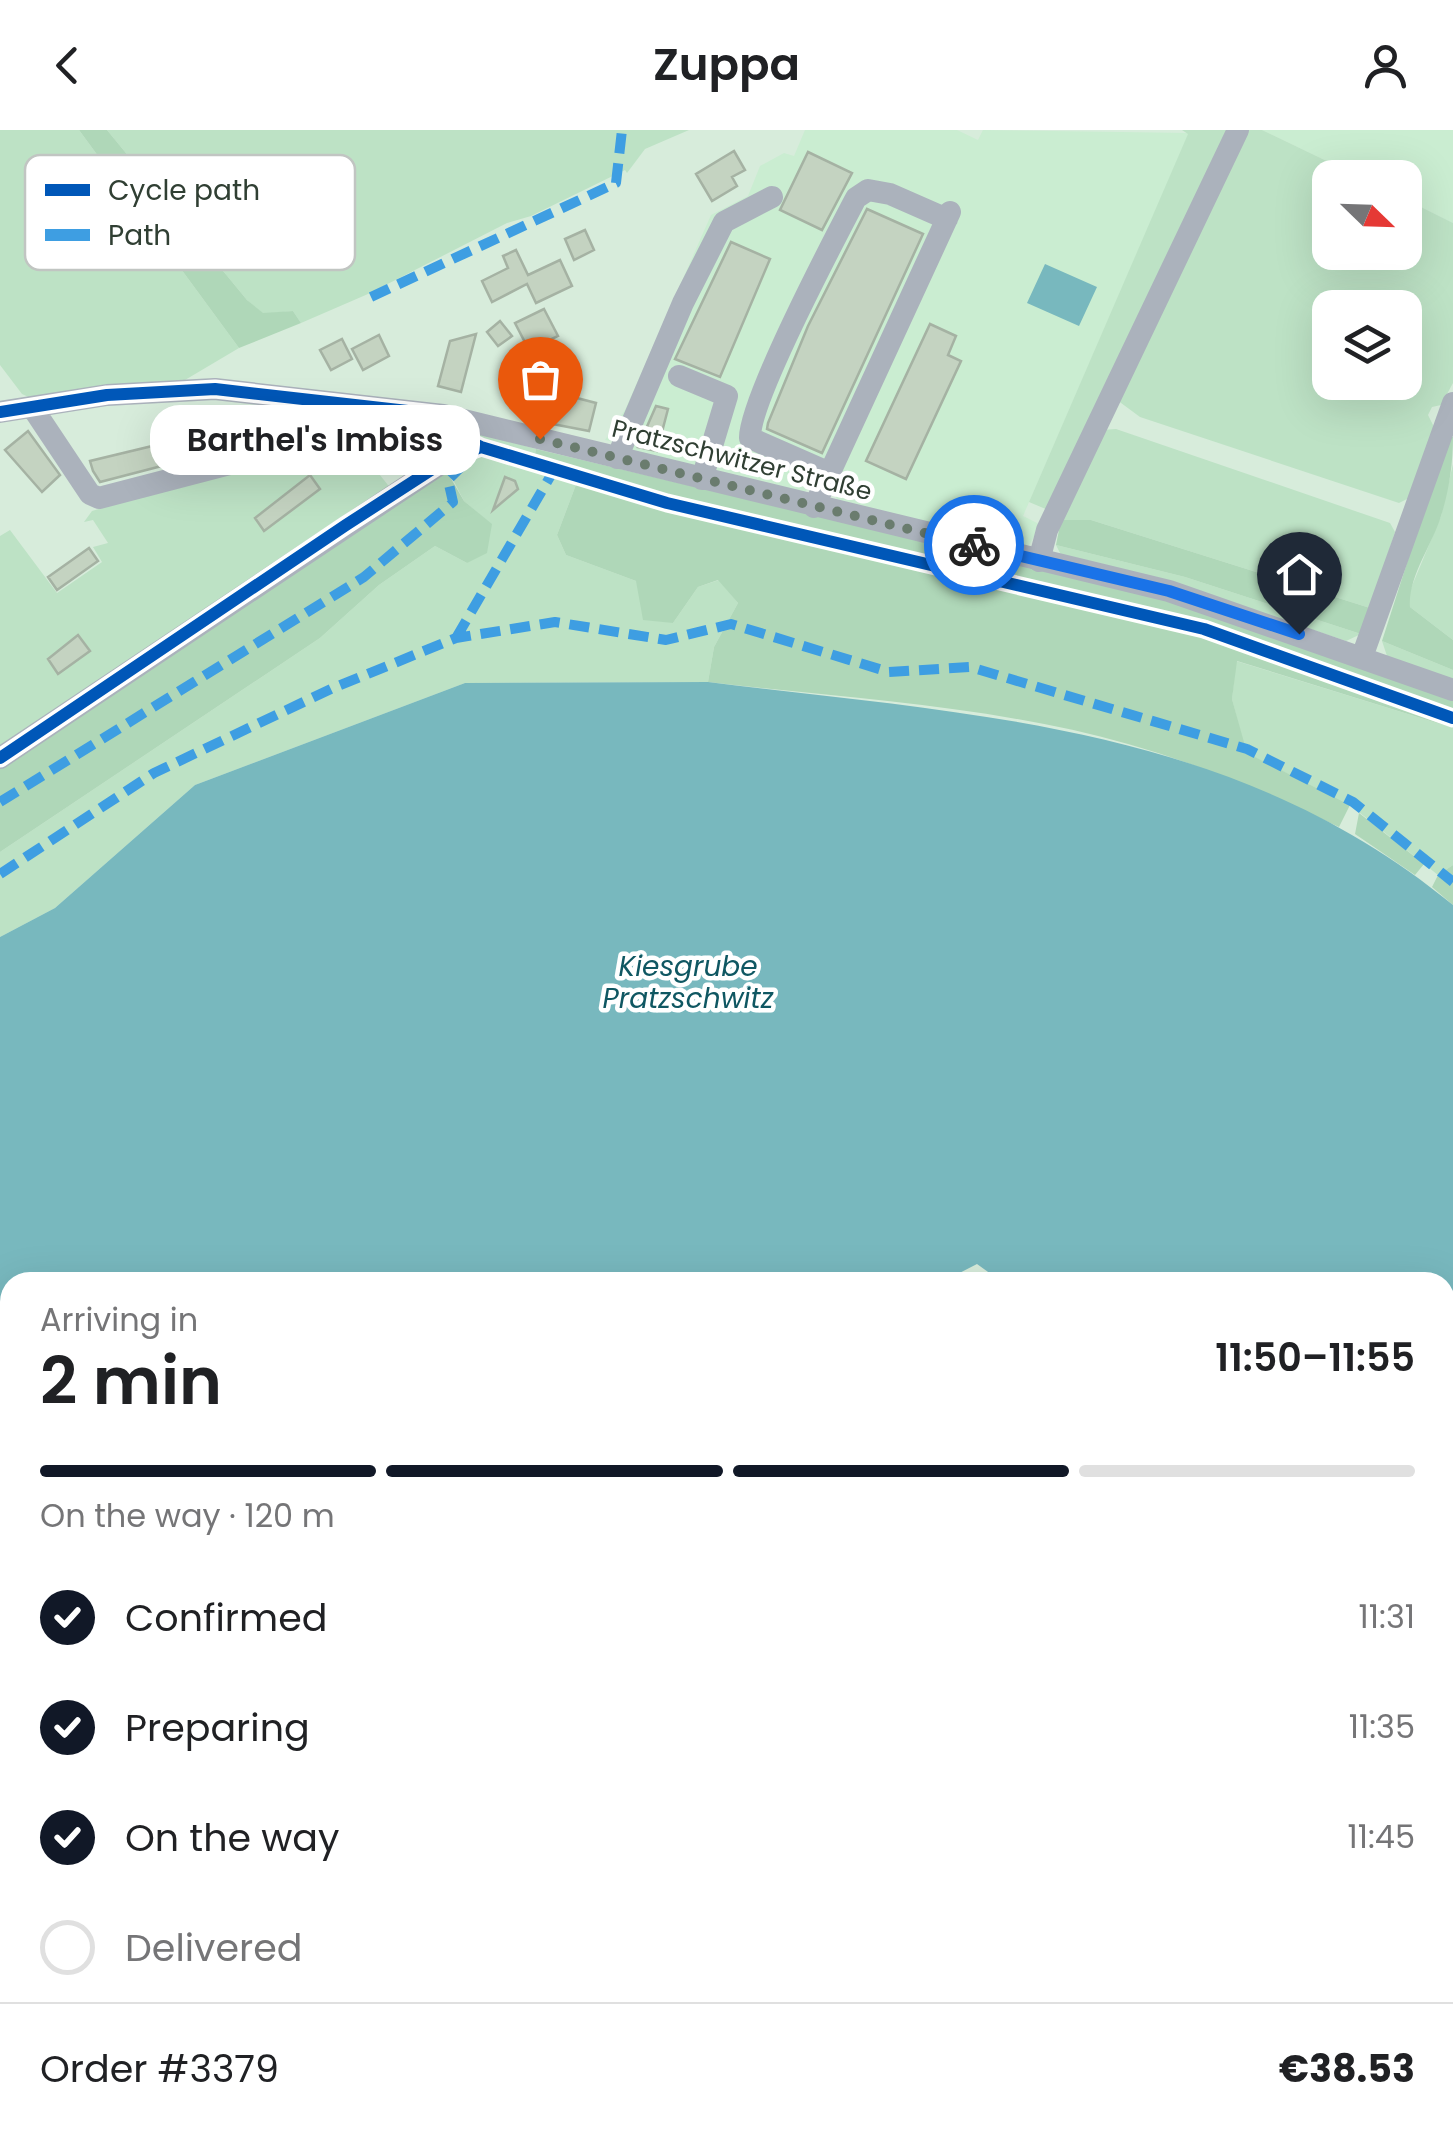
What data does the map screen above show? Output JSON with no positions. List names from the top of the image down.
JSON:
{
  "streets": {
    "street": ["Pratzschwitzer Straße"]
  },
  "water": ["Kiesgrube Pratzschwitz"],
  "places": ["Barthel's Imbiss"],
  "legend": ["Cycle path", "Path"],
  "north": "bottom right",
  "page": {
    "header": "Zuppa",
    "bubble": "Barthel's Imbiss",
    "heading": ["2 min", "Arriving in", "11:50–11:55"],
    "panel": ["Order #3379", "€38.53"],
    "bar": "On the way · 120 m",
    "list": [
      ["Confirmed", "11:31"],
      ["Preparing", "11:35"],
      ["On the way", "11:45"],
      "Delivered"
    ]
  }
}
